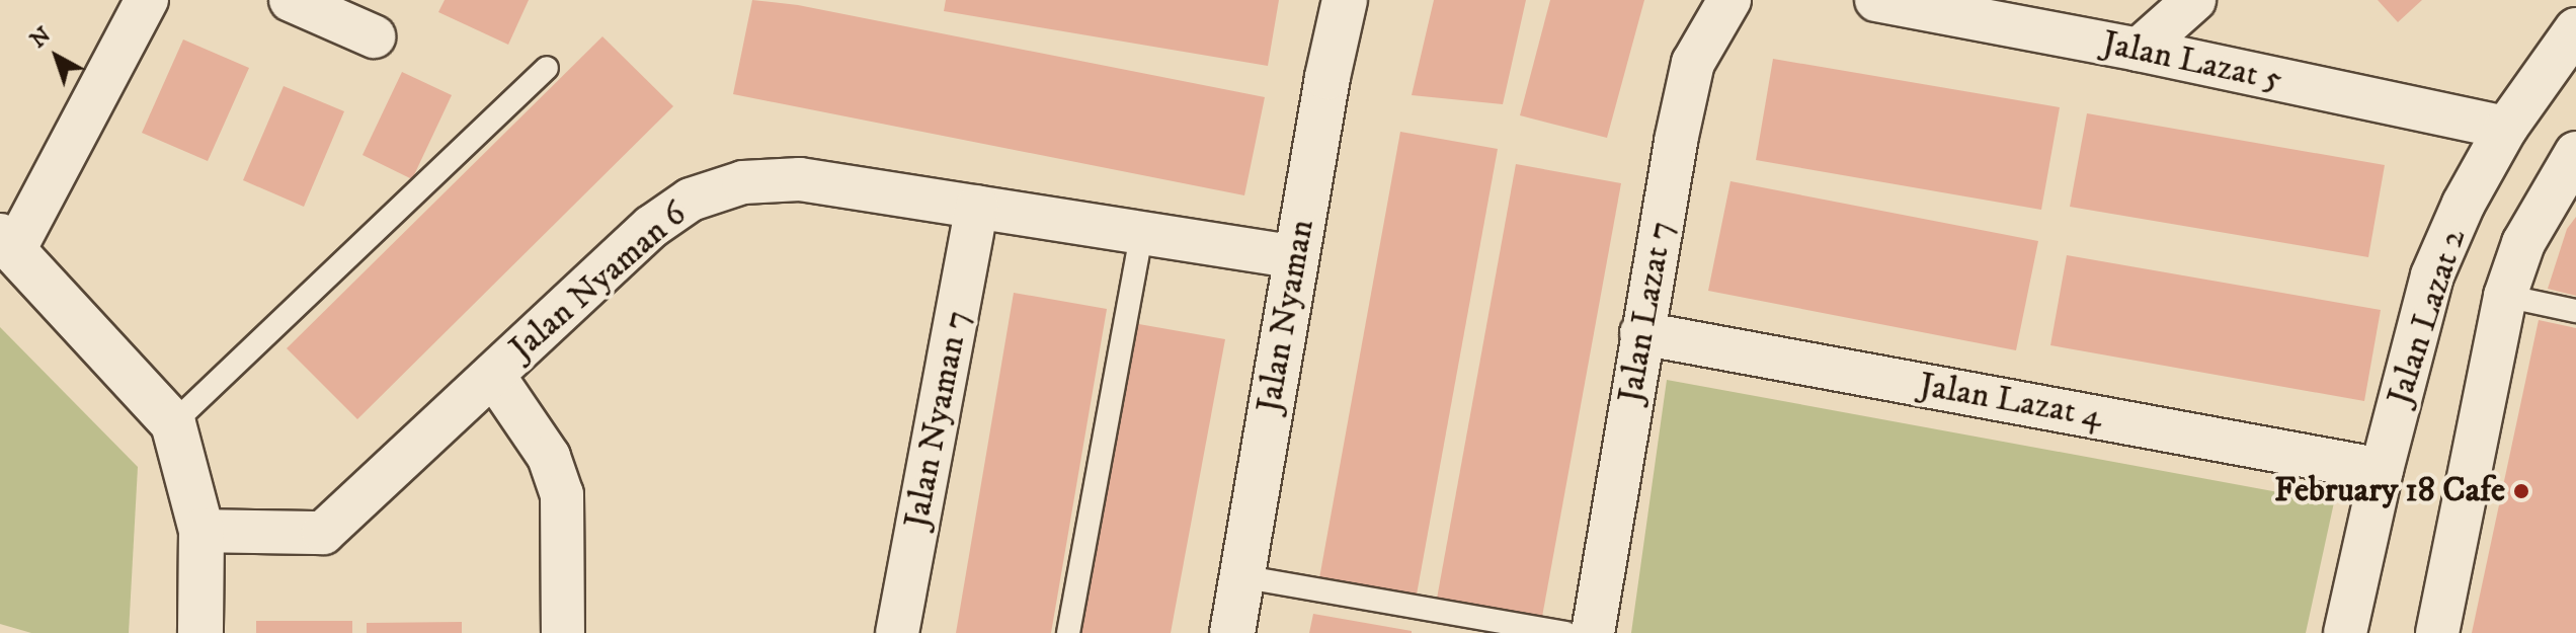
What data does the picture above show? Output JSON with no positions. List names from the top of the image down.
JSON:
{
  "streets": {
    "street": [
      "Jalan Lazat 5",
      "Jalan Nyaman 6",
      "Jalan Lazat 7",
      "Jalan Nyaman",
      "Jalan Lazat 2",
      "Jalan Lazat 4",
      "Jalan Nyaman 7"
    ]
  },
  "crossings": [
    ["Jalan Lazat 5", "Jalan Lazat 2"],
    ["Jalan Nyaman 6", "Jalan Nyaman"],
    ["Jalan Nyaman 6", "Jalan Nyaman 7"],
    ["Jalan Lazat 7", "Jalan Lazat 4"],
    ["Jalan Lazat 2", "Jalan Lazat 4"]
  ],
  "places": ["February 18 Cafe"],
  "north": "top left"
}
